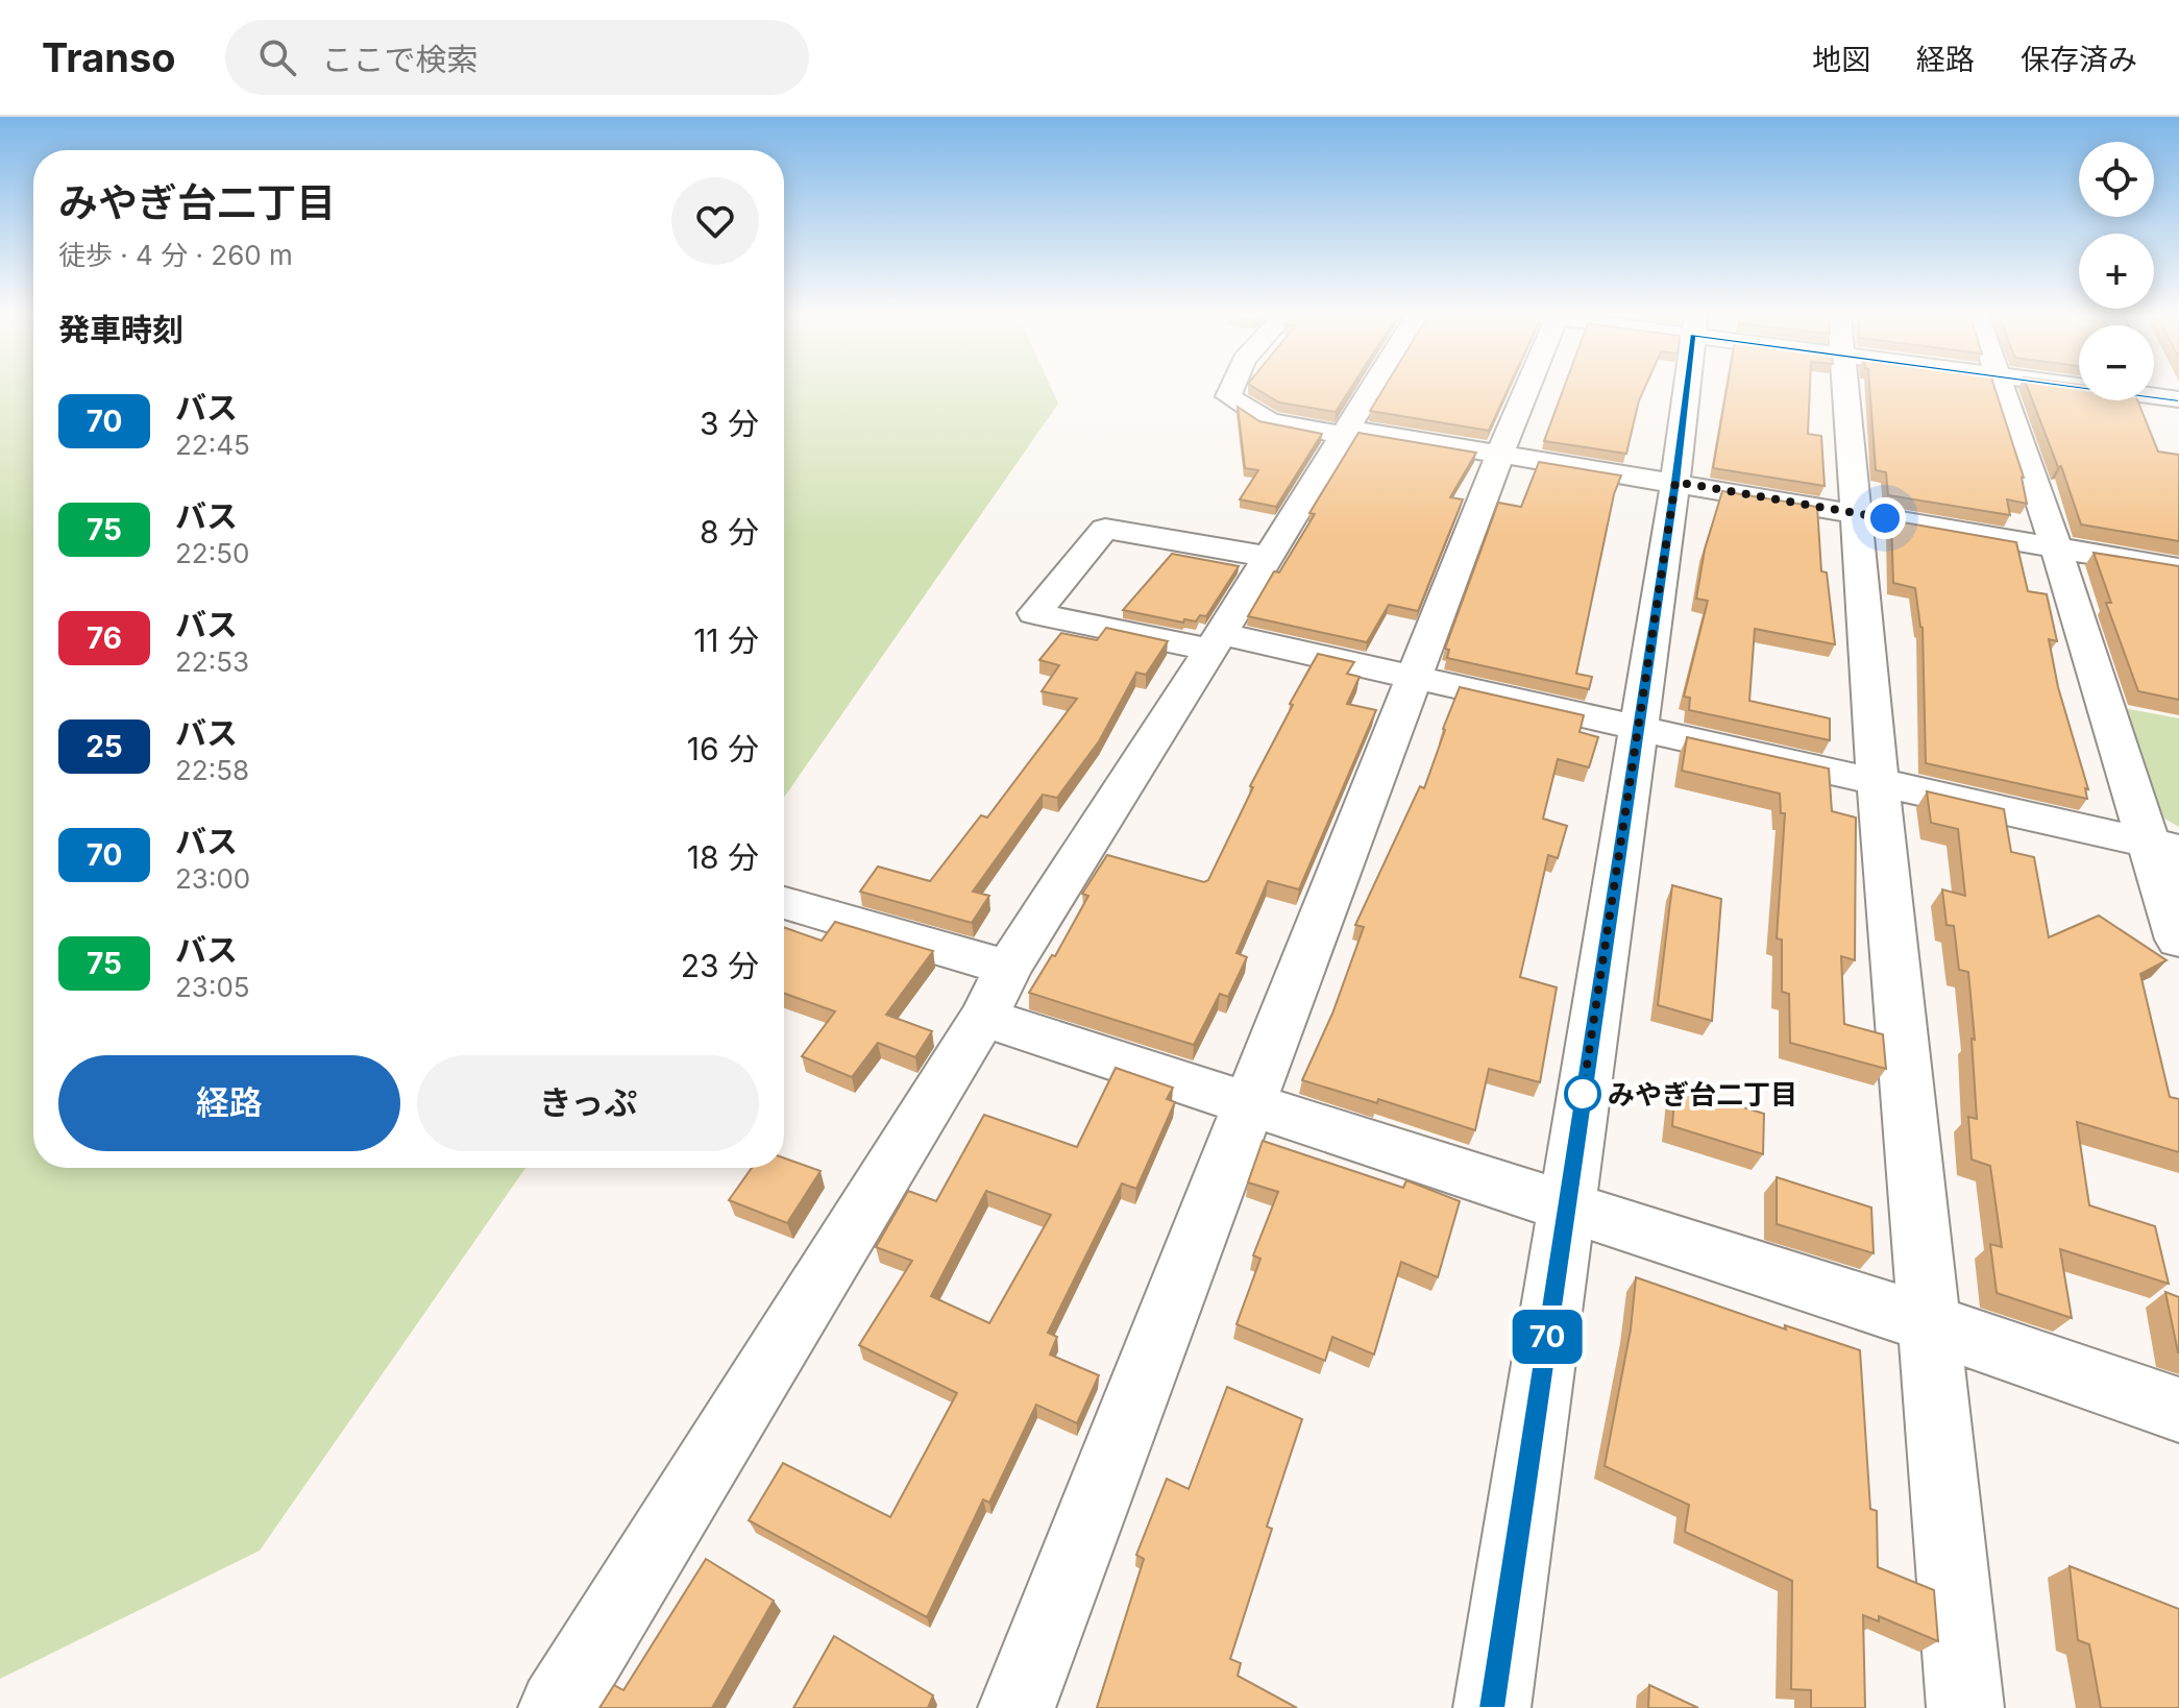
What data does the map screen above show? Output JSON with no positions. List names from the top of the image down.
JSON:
{
  "places": ["みやぎ台二丁目"],
  "lines": ["bus line 70"],
  "page": {
    "header": "Transo",
    "search": "ここで検索",
    "nav": ["地図", "経路", "保存済み"],
    "on_map": "70",
    "map_buttons": ["+", "−"],
    "heading": [
      ["みやぎ台二丁目", "徒歩 · 4 分 · 260 m"],
      "発車時刻"
    ],
    "list": [
      {
        "mark": "70",
        "name": "バス",
        "note": "22:45",
        "value": "3 分"
      },
      {
        "mark": "75",
        "name": "バス",
        "note": "22:50",
        "value": "8 分"
      },
      {
        "mark": "76",
        "name": "バス",
        "note": "22:53",
        "value": "11 分"
      },
      {
        "mark": "25",
        "name": "バス",
        "note": "22:58",
        "value": "16 分"
      },
      {
        "mark": "70",
        "name": "バス",
        "note": "23:00",
        "value": "18 分"
      },
      {
        "mark": "75",
        "name": "バス",
        "note": "23:05",
        "value": "23 分"
      }
    ],
    "buttons": ["経路", "きっぷ"]
  }
}
